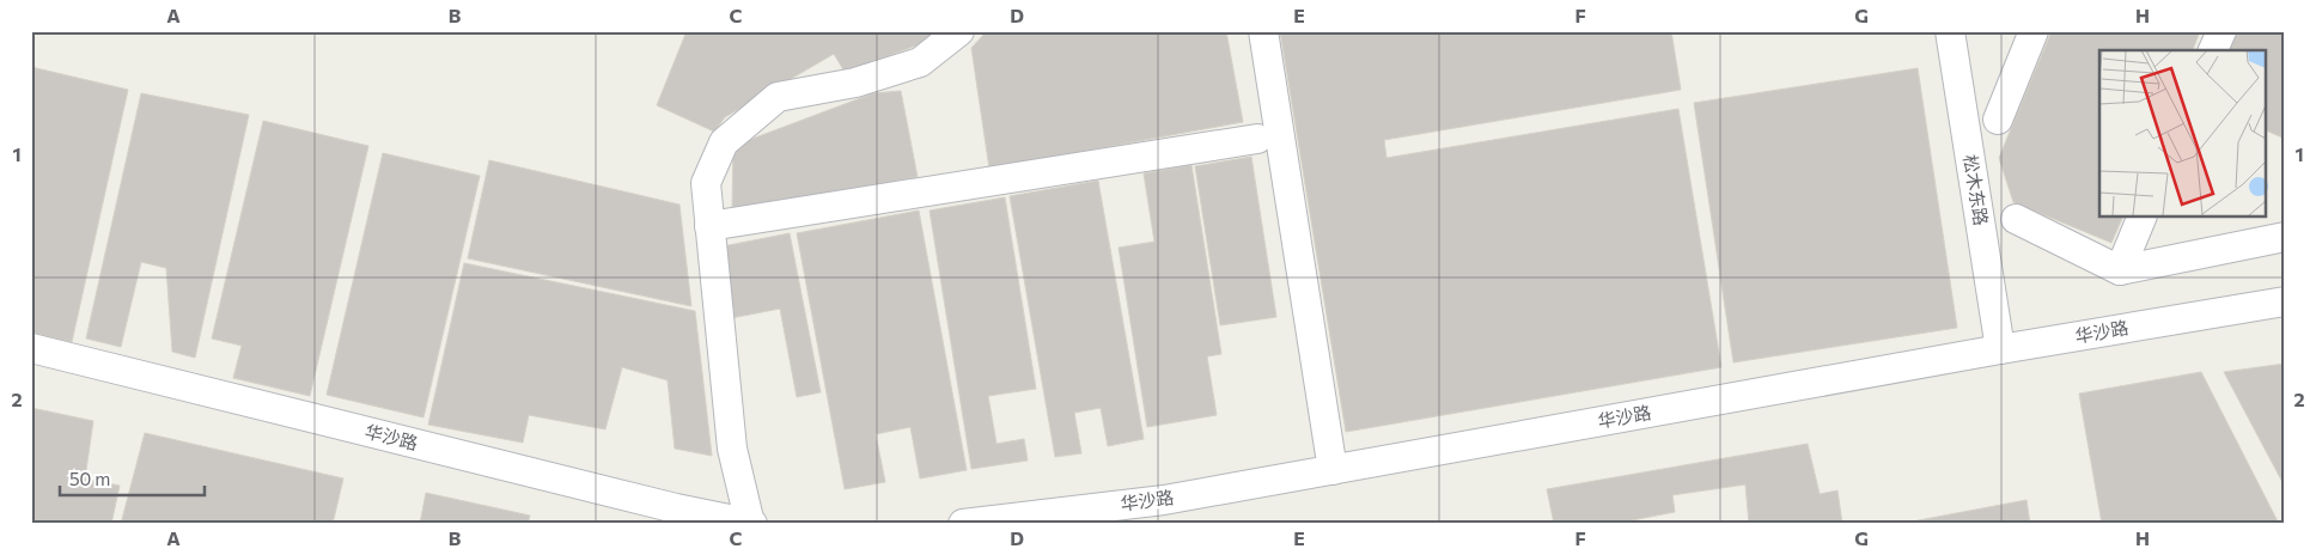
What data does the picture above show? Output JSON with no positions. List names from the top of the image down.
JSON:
{
  "streets": {
    "street": ["松木东路", "华沙路"]
  },
  "crossings": [
    ["松木东路", "华沙路"]
  ],
  "scale_bar": "50 m",
  "grid": {
    "columns": [
      "A",
      "B",
      "C",
      "D",
      "E",
      "F",
      "G",
      "H"
    ],
    "rows": ["1", "2"]
  }
}
